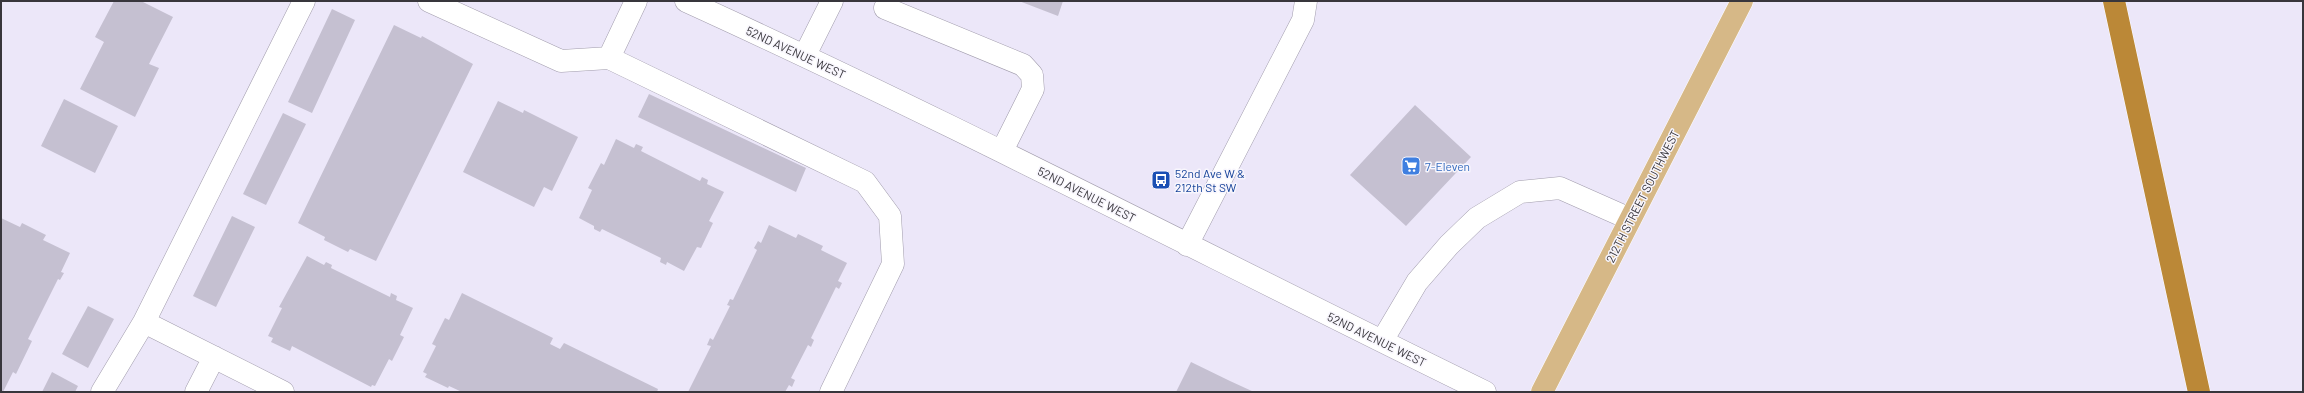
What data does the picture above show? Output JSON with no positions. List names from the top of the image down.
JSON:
{
  "streets": {
    "main road": ["212TH STREET SOUTHWEST"],
    "street": ["52ND AVENUE WEST"]
  },
  "places": {
    "supermarket": ["7-Eleven"],
    "bus stop": ["52nd Ave W & 212th St SW"]
  }
}
